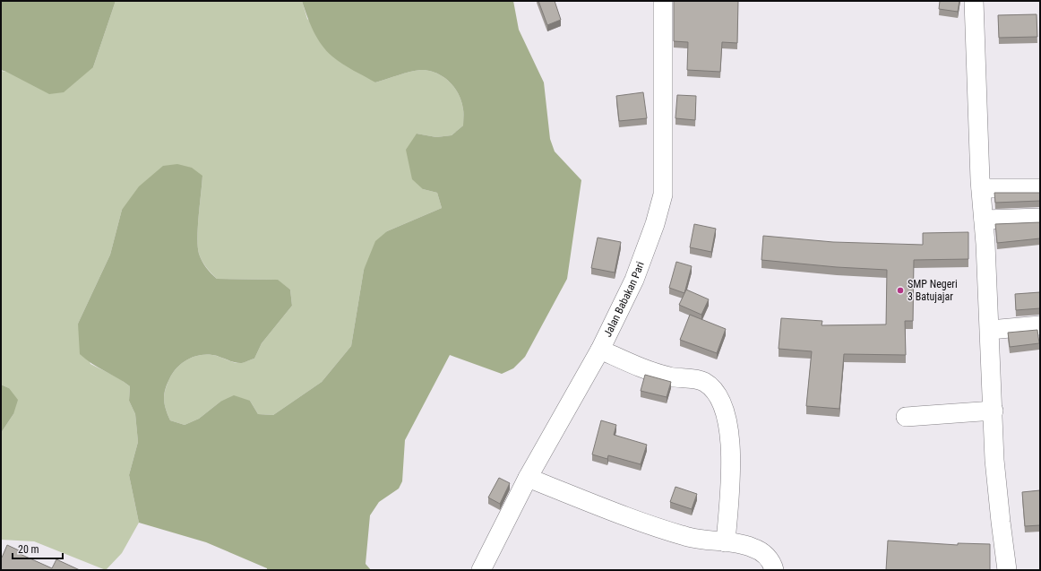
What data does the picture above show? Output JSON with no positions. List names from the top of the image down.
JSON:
{
  "streets": {
    "street": ["Jalan Babakan Pari"]
  },
  "places": ["SMP Negeri 3 Batujajar"],
  "scale_bar": "20 m"
}
